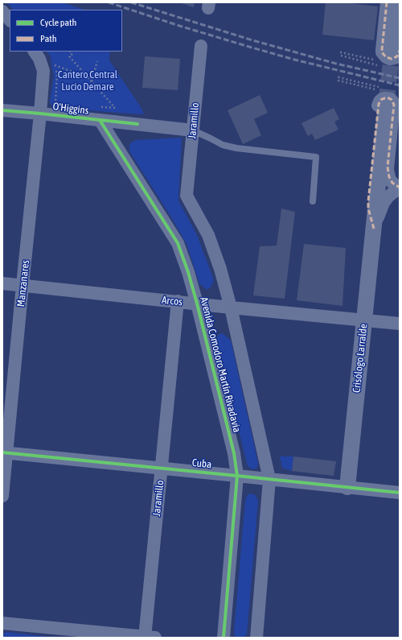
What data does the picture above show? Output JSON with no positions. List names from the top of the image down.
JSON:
{
  "streets": {
    "street": [
      "O'Higgins",
      "Jaramillo",
      "Manzanares",
      "Arcos",
      "Crisólogo Larralde",
      "Avenida Comodoro Martín Rivadavia",
      "Cuba"
    ]
  },
  "crossings": [
    ["O'Higgins", "Jaramillo"],
    ["O'Higgins", "Manzanares"],
    ["O'Higgins", "Avenida Comodoro Martín Rivadavia"],
    ["Jaramillo", "Arcos"],
    ["Jaramillo", "Avenida Comodoro Martín Rivadavia"],
    ["Jaramillo", "Cuba"],
    ["Manzanares", "Arcos"],
    ["Manzanares", "Cuba"],
    ["Arcos", "Crisólogo Larralde"],
    ["Arcos", "Avenida Comodoro Martín Rivadavia"],
    ["Crisólogo Larralde", "Cuba"],
    ["Avenida Comodoro Martín Rivadavia", "Cuba"]
  ],
  "parks": ["Cantero Central Lucio Demare"],
  "legend": ["Cycle path", "Path"]
}
